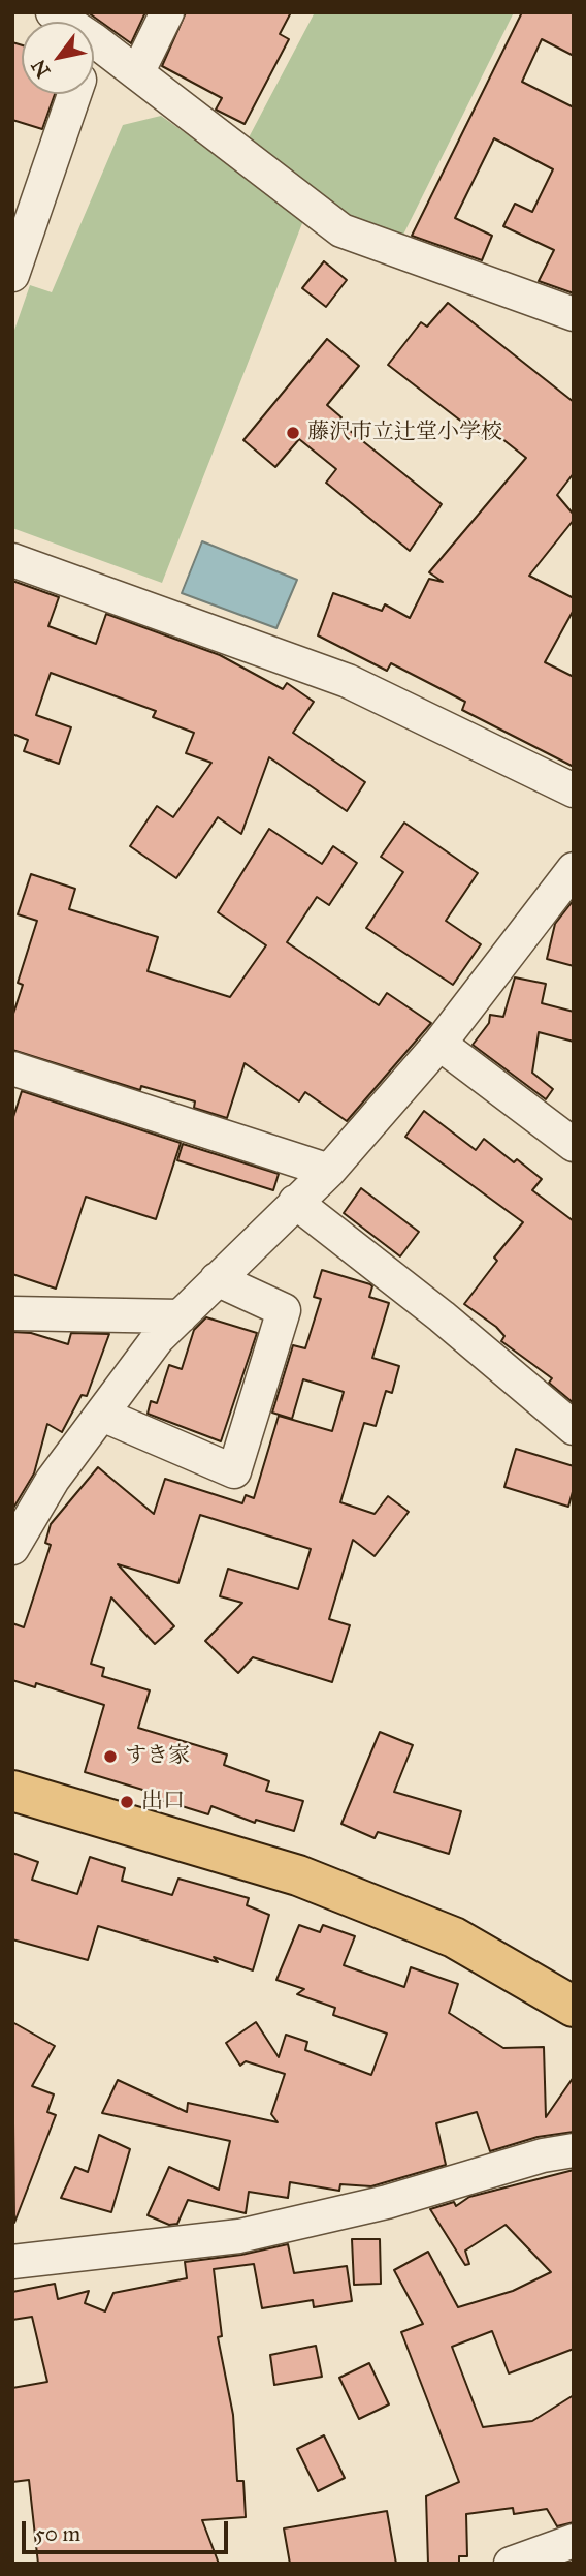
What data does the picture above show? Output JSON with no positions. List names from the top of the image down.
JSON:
{
  "places": ["藤沢市立辻堂小学校", "すき家", "出口"],
  "scale_bar": "50 m",
  "north": "bottom left"
}
